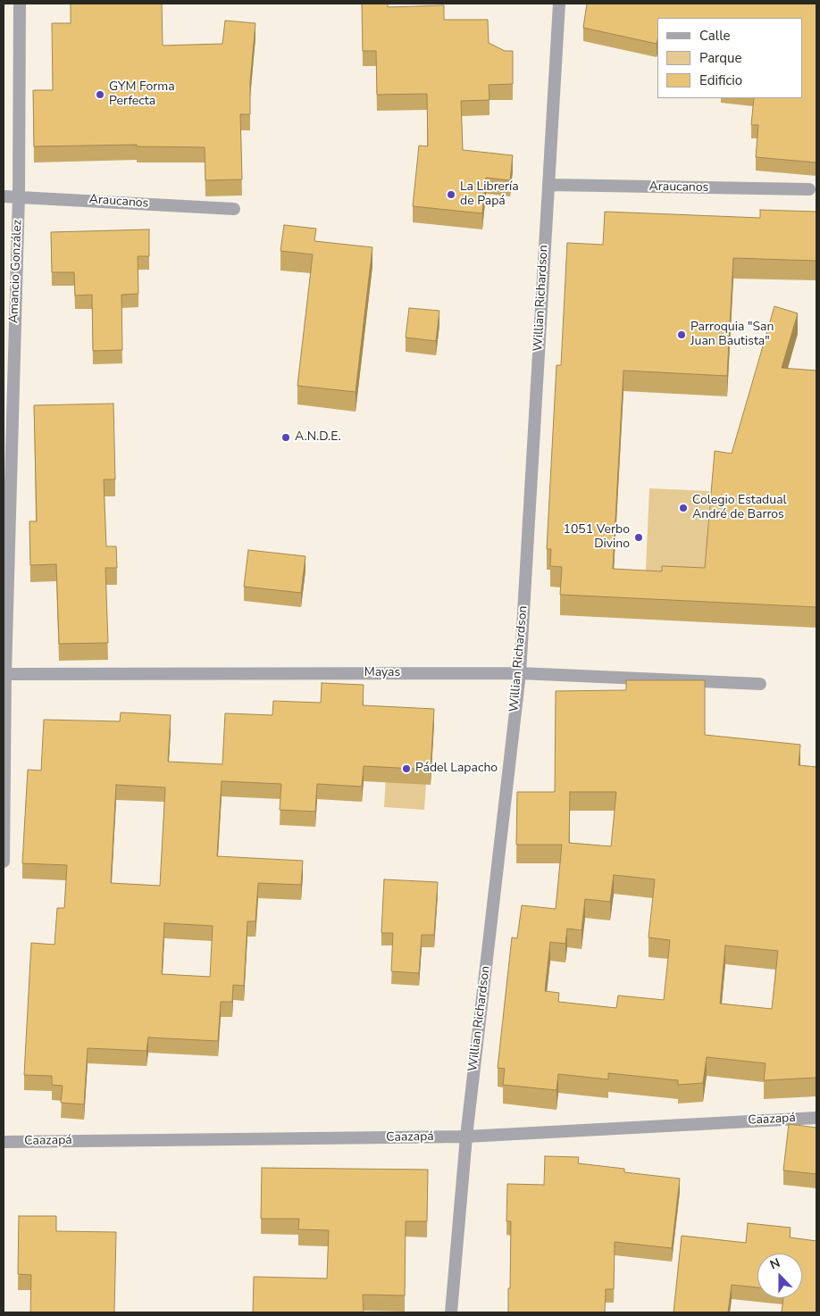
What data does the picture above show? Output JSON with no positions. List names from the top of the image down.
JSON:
{
  "streets": {
    "street": [
      "Araucanos",
      "Amancio González",
      "Willian Richardson",
      "Mayas",
      "Caazapá"
    ]
  },
  "crossings": [
    ["Araucanos", "Amancio González"],
    ["Araucanos", "Willian Richardson"],
    ["Amancio González", "Mayas"],
    ["Willian Richardson", "Mayas"],
    ["Willian Richardson", "Caazapá"]
  ],
  "places": [
    "GYM Forma Perfecta",
    "La Librería de Papá",
    "Parroquia \"San Juan Bautista\"",
    "A.N.D.E.",
    "Colegio Estadual André de Barros",
    "1051 Verbo Divino",
    "Pádel Lapacho"
  ],
  "legend": ["Calle", "Parque", "Edificio"],
  "north": "top"
}
